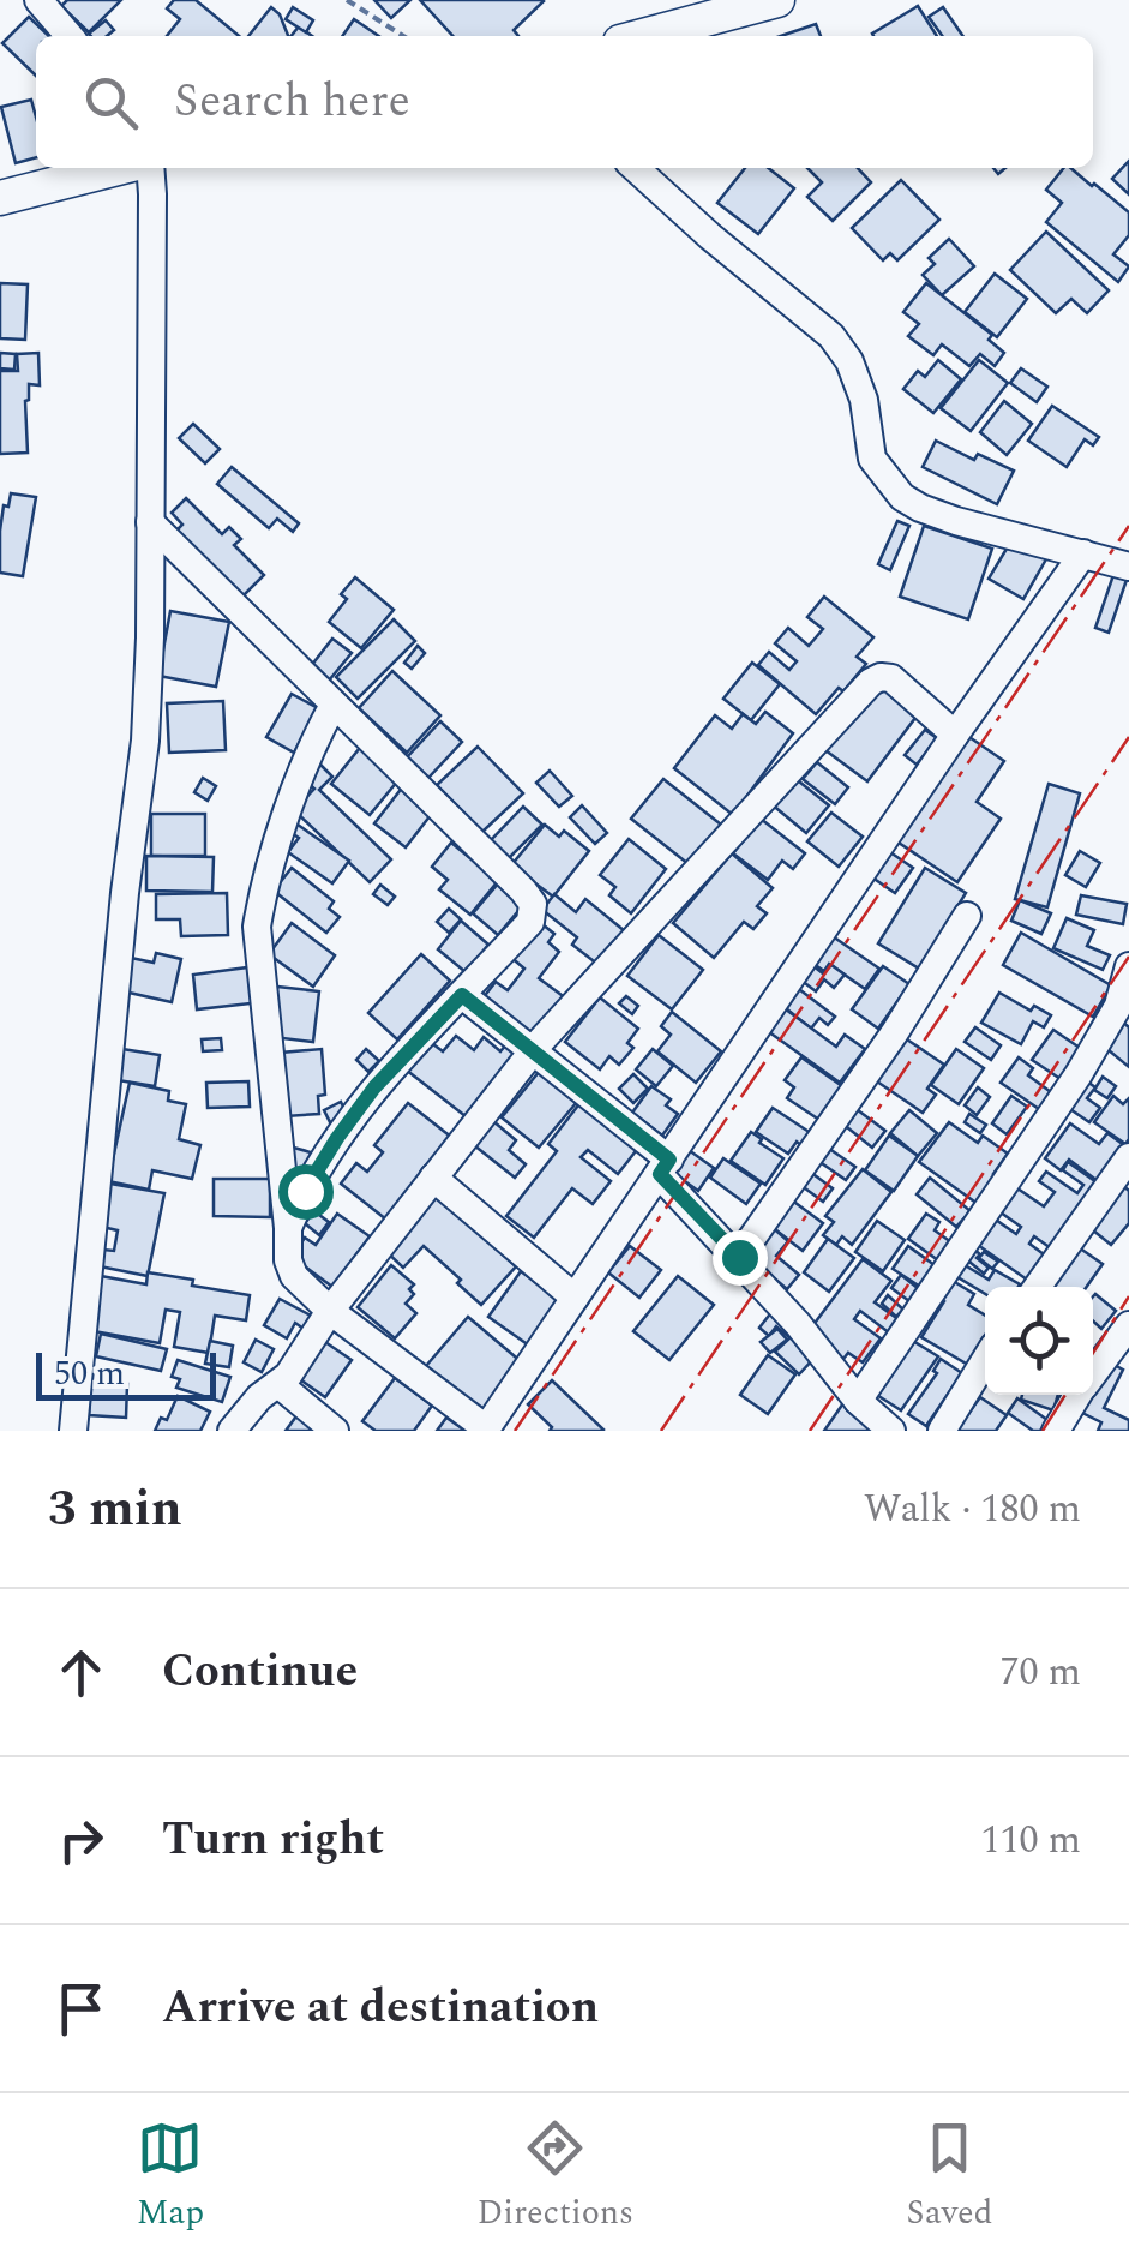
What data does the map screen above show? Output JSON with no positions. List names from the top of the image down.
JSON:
{
  "scale_bar": "50 m",
  "page": {
    "search": "Search here",
    "scale": "50 m",
    "heading": ["3 min", "Walk · 180 m"],
    "list": [
      ["Continue", "70 m"],
      ["Turn right", "110 m"],
      "Arrive at destination"
    ],
    "nav": ["Map", "Directions", "Saved"]
  }
}
